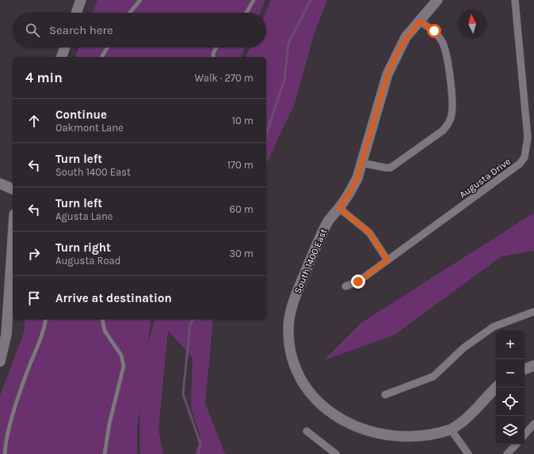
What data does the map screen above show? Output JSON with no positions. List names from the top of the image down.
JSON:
{
  "streets": {
    "street": ["Augusta Drive", "South 1400 East"]
  },
  "north": "top",
  "page": {
    "search": "Search here",
    "heading": ["4 min", "Walk · 270 m"],
    "list": [
      ["Continue", "Oakmont Lane", "10 m"],
      ["Turn left", "South 1400 East", "170 m"],
      ["Turn left", "Agusta Lane", "60 m"],
      ["Turn right", "Augusta Road", "30 m"],
      "Arrive at destination"
    ],
    "map_buttons": ["+", "−"]
  }
}
